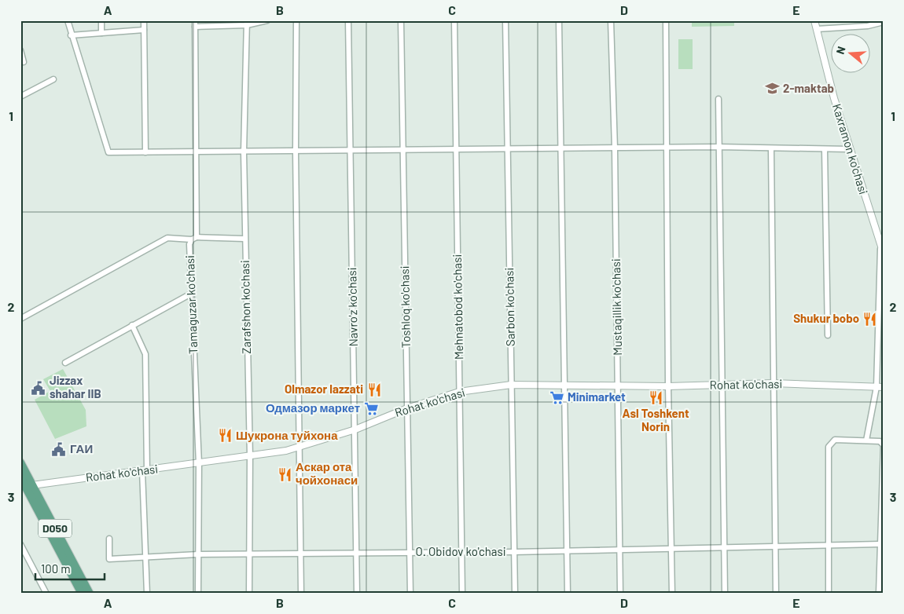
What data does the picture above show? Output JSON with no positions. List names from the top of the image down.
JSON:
{
  "streets": {
    "main road": ["D050"],
    "street": [
      "Kaxramon ko'chasi",
      "Tamaguzar ko'chasi",
      "Zarafshon ko'chasi",
      "Navro'z ko'chasi",
      "Toshloq ko'chasi",
      "Mehnatobod ko'chasi",
      "Sarbon ko'chasi",
      "Mustaqillik ko'chasi",
      "Rohat ko'chasi",
      "O. Obidov ko'chasi"
    ]
  },
  "crossings": [
    ["Tamaguzar ko'chasi", "Rohat ko'chasi"],
    ["Tamaguzar ko'chasi", "O. Obidov ko'chasi"],
    ["Zarafshon ko'chasi", "Rohat ko'chasi"],
    ["Zarafshon ko'chasi", "O. Obidov ko'chasi"],
    ["Navro'z ko'chasi", "Rohat ko'chasi"],
    ["Navro'z ko'chasi", "O. Obidov ko'chasi"],
    ["Toshloq ko'chasi", "Rohat ko'chasi"],
    ["Toshloq ko'chasi", "O. Obidov ko'chasi"],
    ["Mehnatobod ko'chasi", "Rohat ko'chasi"],
    ["Mehnatobod ko'chasi", "O. Obidov ko'chasi"],
    ["Sarbon ko'chasi", "Rohat ko'chasi"],
    ["Sarbon ko'chasi", "O. Obidov ko'chasi"],
    ["Mustaqillik ko'chasi", "Rohat ko'chasi"],
    ["Mustaqillik ko'chasi", "O. Obidov ko'chasi"],
    ["Rohat ko'chasi", "D050"]
  ],
  "places": {
    "school or university": ["2-maktab"],
    "restaurant": [
      "Shukur bobo",
      "Olmazor lazzati",
      "Asl Toshkent Norin",
      "Шукрона туйхона",
      "Аскар ота чойхонаси"
    ],
    "public building": ["Jizzax shahar IIB", "ГАИ"],
    "supermarket": ["Minimarket", "Одмазор маркет"]
  },
  "scale_bar": "100 m",
  "north": "left",
  "grid": {
    "columns": [
      "A",
      "B",
      "C",
      "D",
      "E"
    ],
    "rows": ["1", "2", "3"]
  }
}
